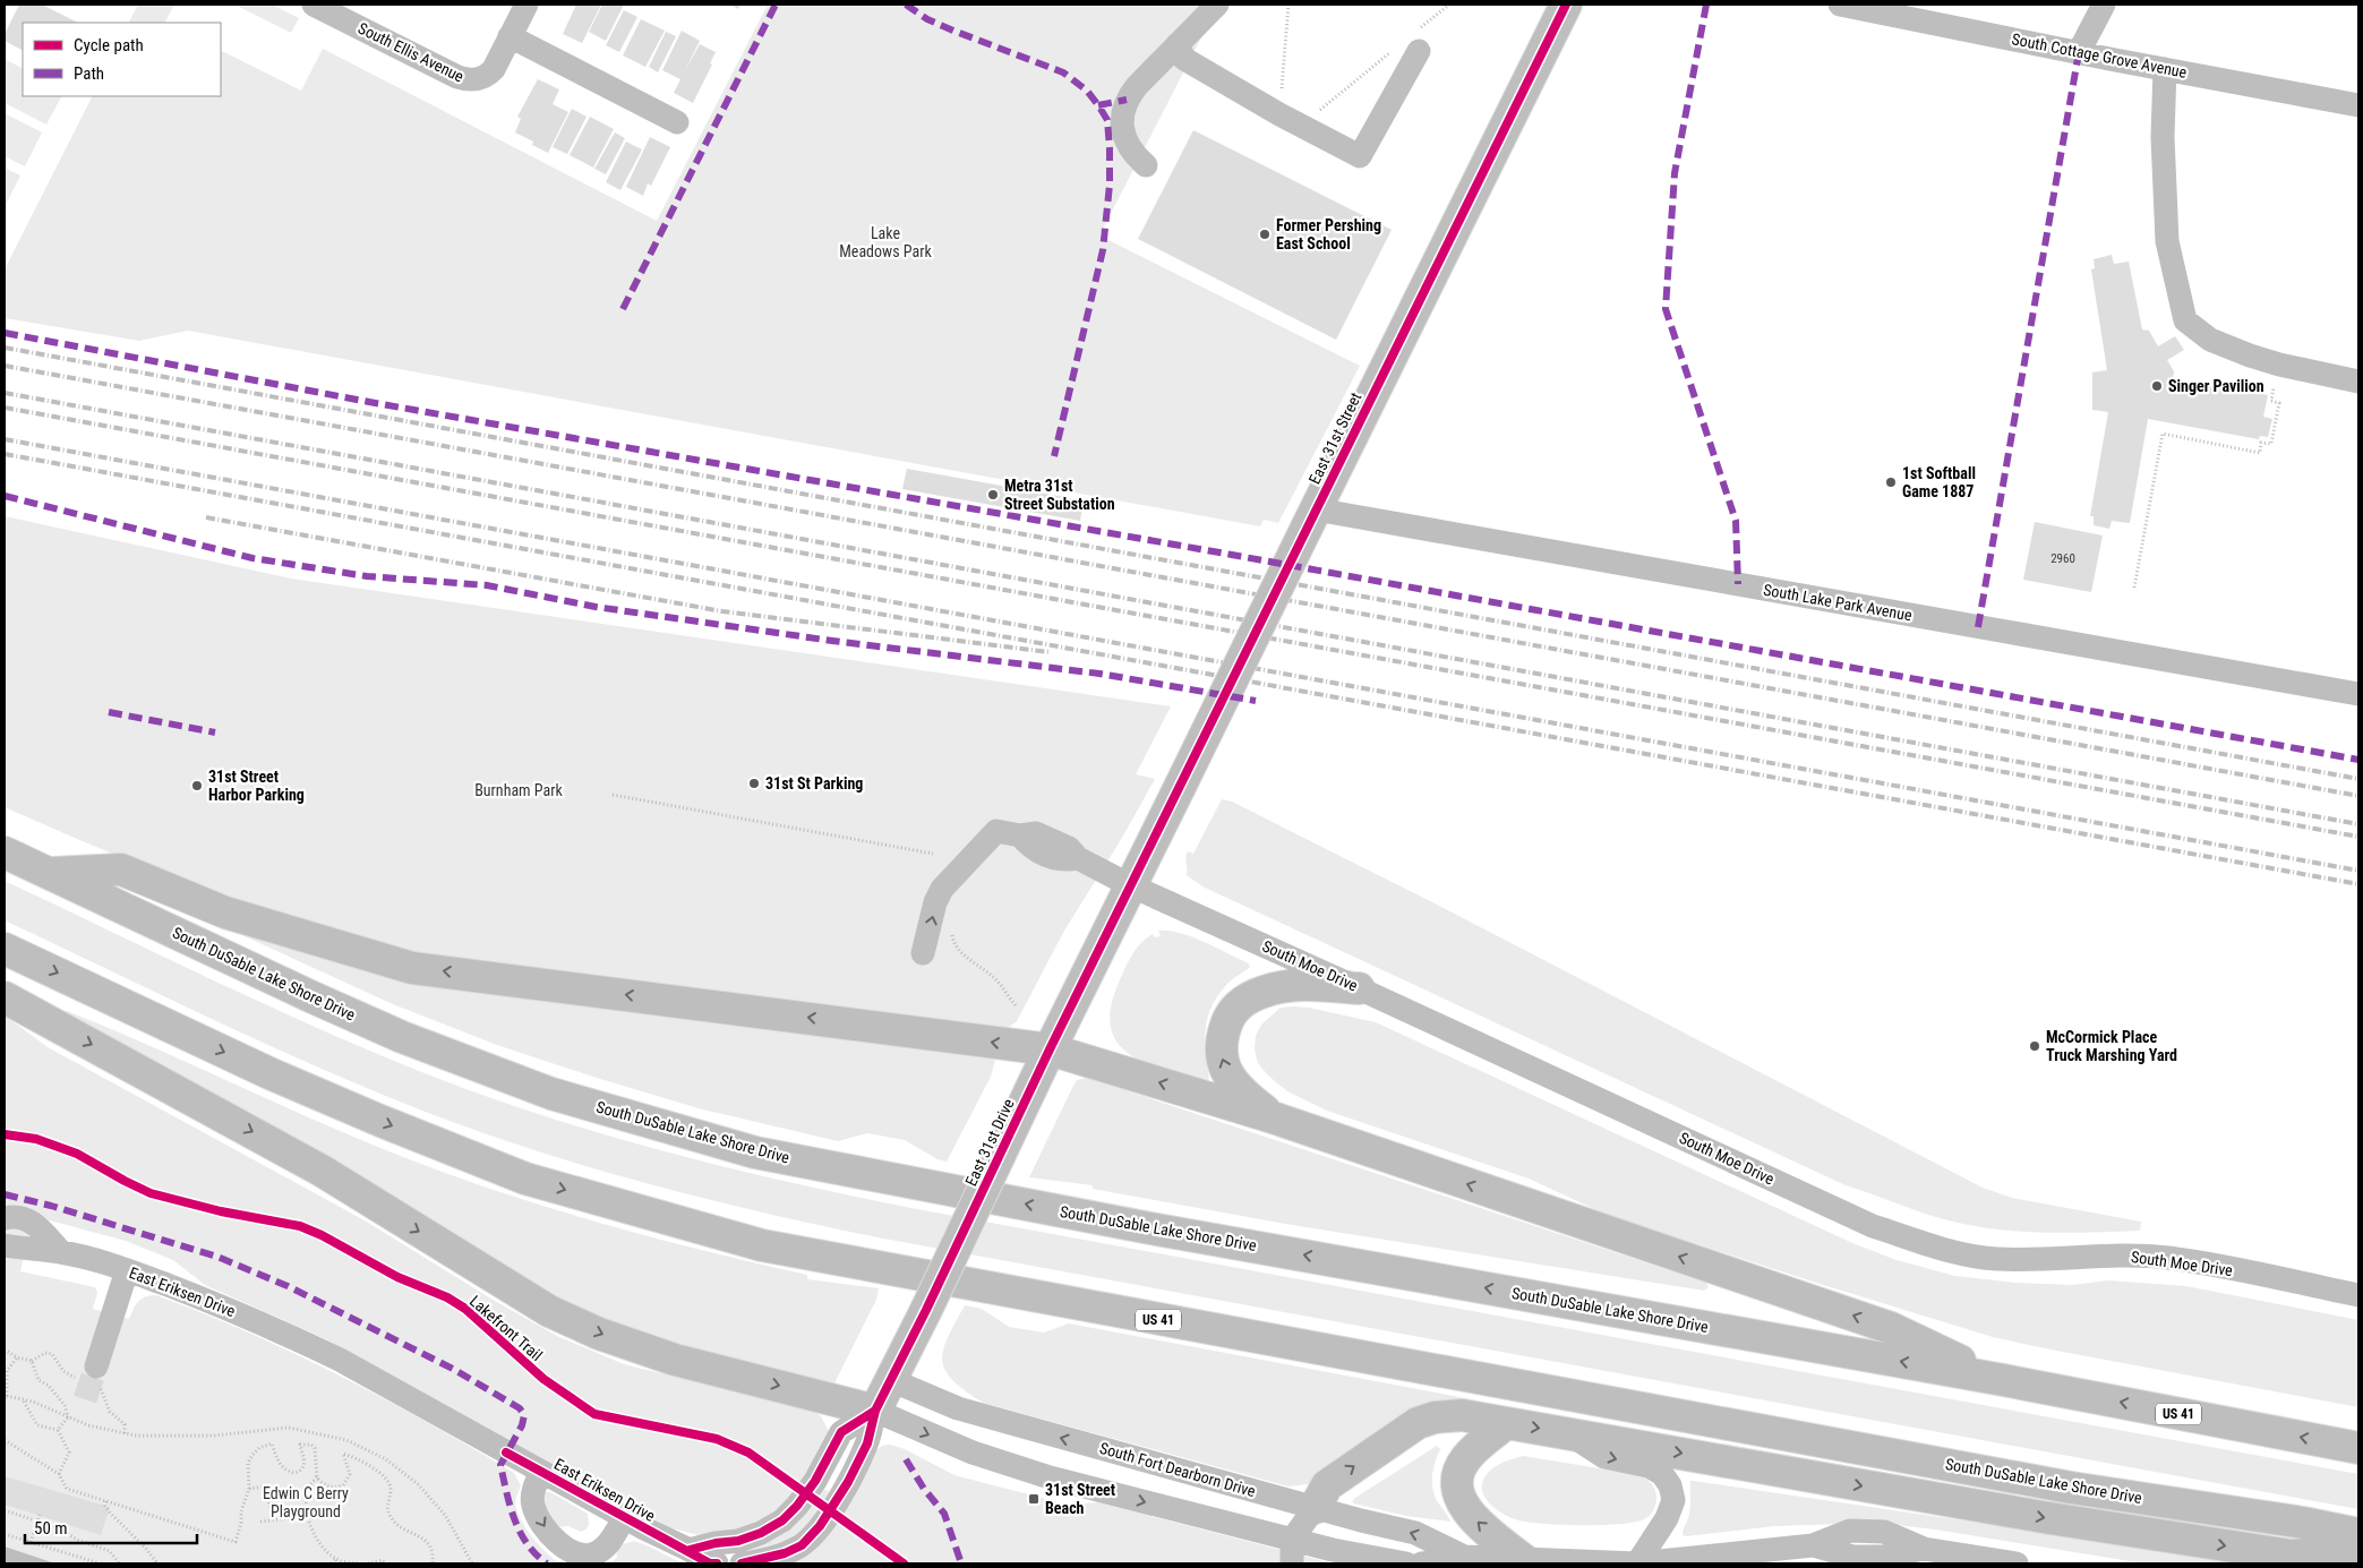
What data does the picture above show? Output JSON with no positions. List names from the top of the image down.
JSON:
{
  "streets": {
    "main road": [
      "East 31st Street",
      "South DuSable Lake Shore Drive",
      "East 31st Drive",
      "US 41"
    ],
    "street": [
      "South Ellis Avenue",
      "South Cottage Grove Avenue",
      "South Lake Park Avenue",
      "South Moe Drive",
      "East Eriksen Drive",
      "South Fort Dearborn Drive"
    ],
    "cycle path": ["Lakefront Trail"]
  },
  "crossings": [
    ["East 31st Street", "South Lake Park Avenue"],
    ["East 31st Street", "South Moe Drive"],
    ["East 31st Street", "East 31st Drive"],
    ["South Moe Drive", "East 31st Drive"],
    ["East 31st Drive", "South Fort Dearborn Drive"]
  ],
  "parks": ["Lake Meadows Park", "Burnham Park", "Edwin C Berry Playground"],
  "places": {
    "other": [
      "Former Pershing East School",
      "Singer Pavilion",
      "1st Softball Game 1887",
      "Metra 31st Street Substation",
      "31st St Parking",
      "31st Street Harbor Parking",
      "McCormick Place Truck Marshing Yard"
    ],
    "transit": ["31st Street Beach"]
  },
  "house_numbers": ["2960"],
  "legend": ["Cycle path", "Path"],
  "scale_bar": "50 m"
}
